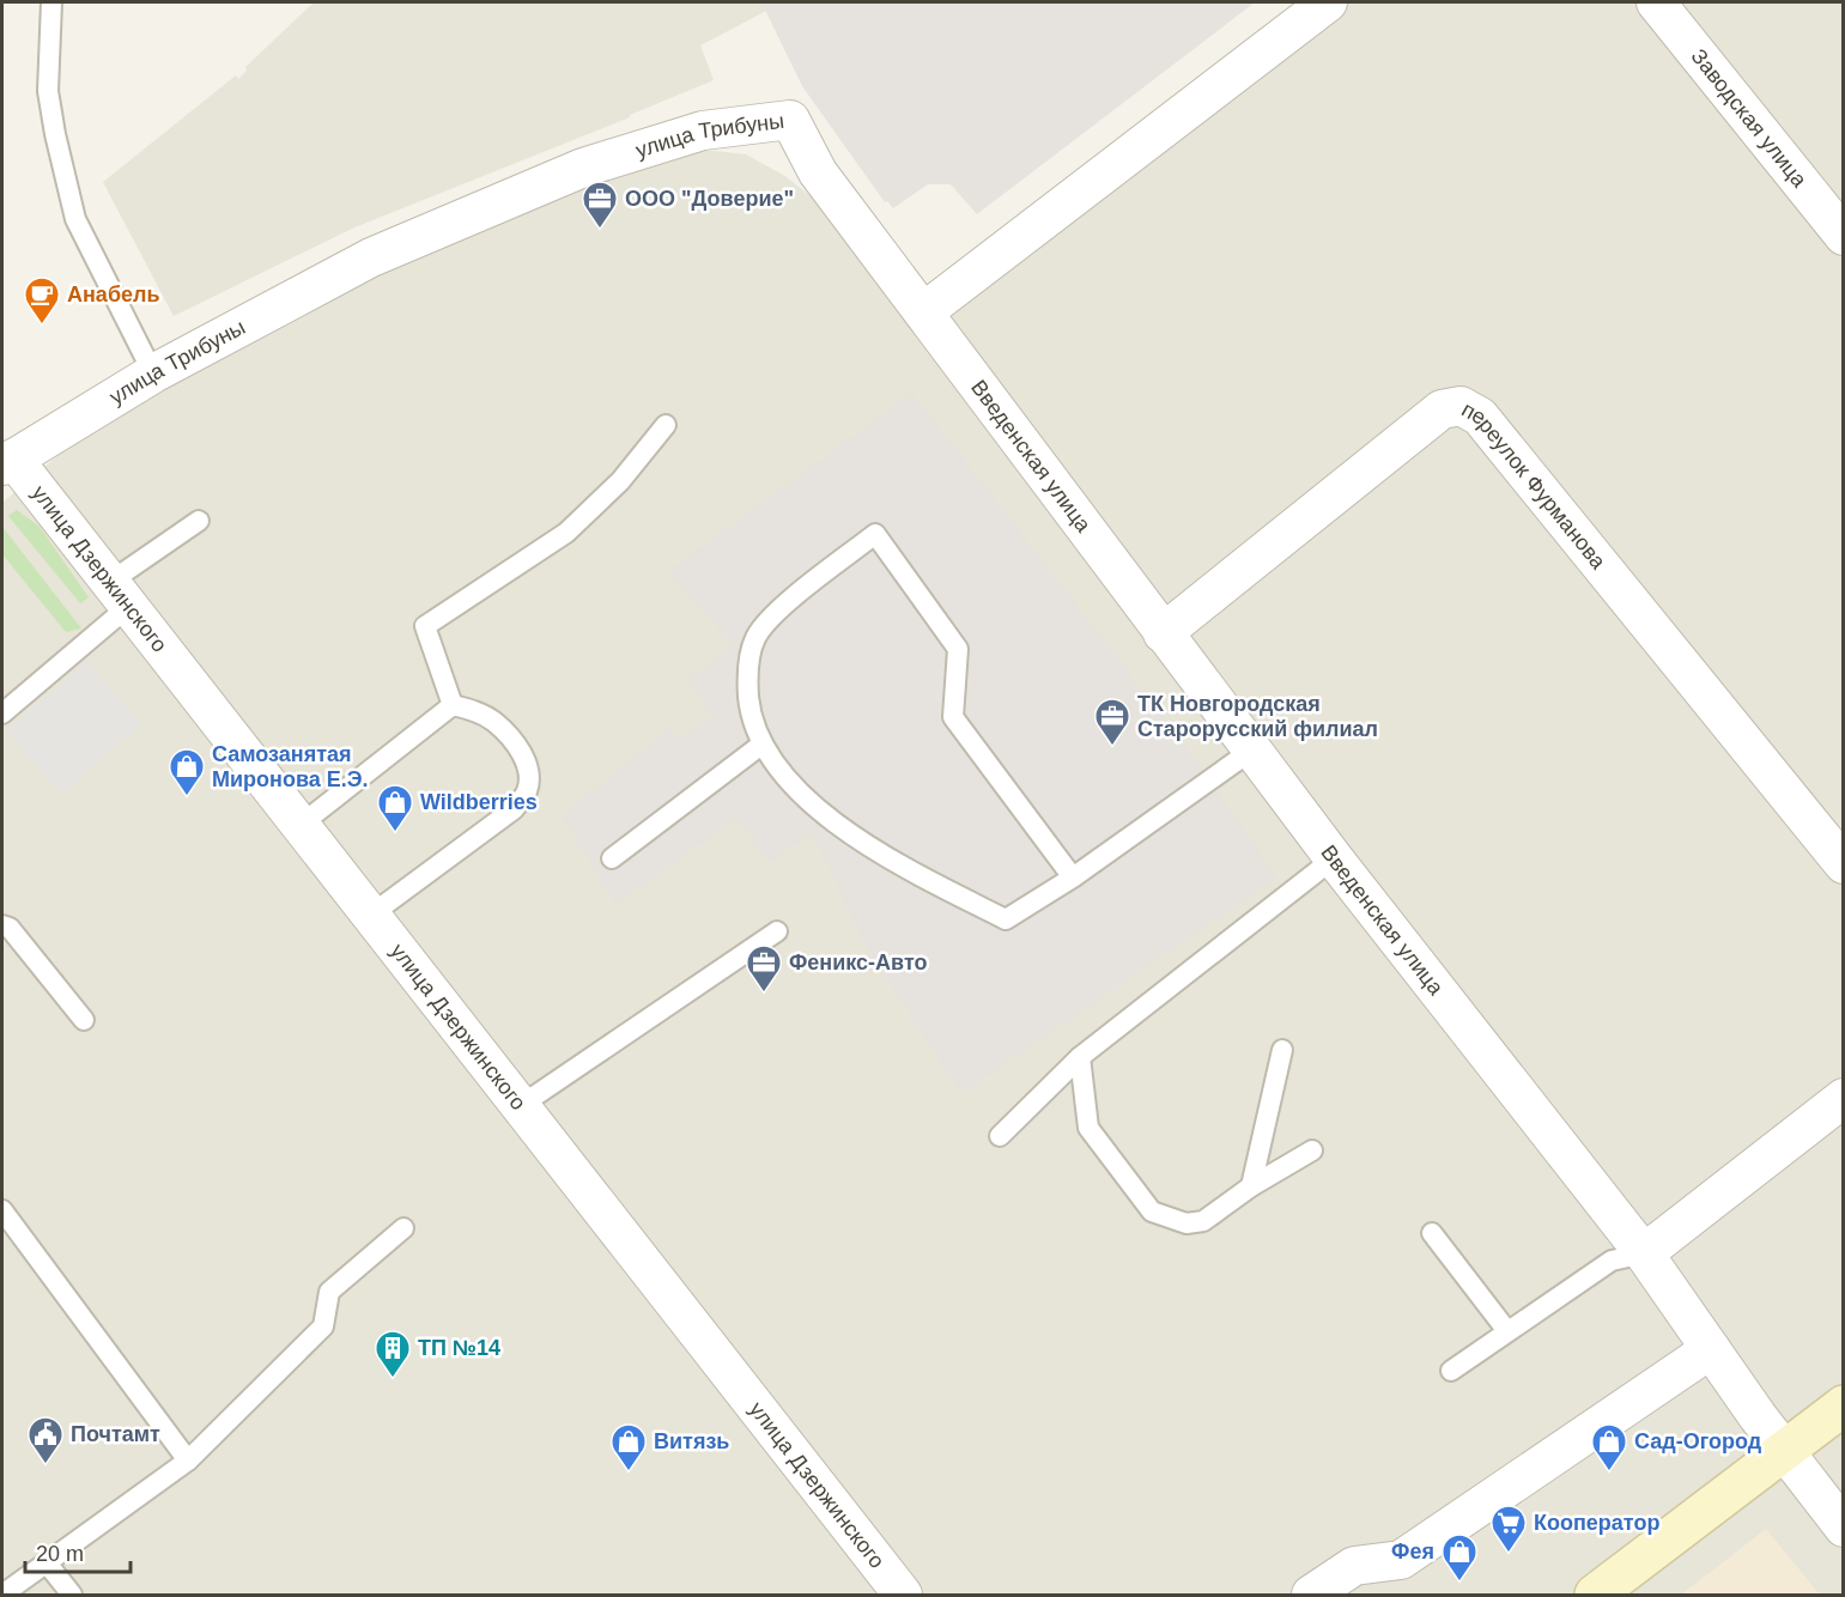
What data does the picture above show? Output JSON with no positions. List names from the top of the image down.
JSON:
{
  "streets": {
    "street": [
      "Заводская улица",
      "улица Трибуны",
      "Введенская улица",
      "переулок Фурманова",
      "улица Дзержинского"
    ]
  },
  "crossings": [
    ["улица Трибуны", "Введенская улица"],
    ["улица Трибуны", "улица Дзержинского"],
    ["Введенская улица", "переулок Фурманова"]
  ],
  "places": {
    "office": ["ООО \"Доверие\"", "ТК Новгородская Старорусский филиал", "Феникс-Авто"],
    "cafe": ["Анабель"],
    "shop": [
      "Самозанятая Миронова Е.Э.",
      "Wildberries",
      "Витязь",
      "Сад-Огород",
      "Фея"
    ],
    "building": ["ТП №14"],
    "public building": ["Почтамт"],
    "supermarket": ["Кооператор"]
  },
  "scale_bar": "20 m"
}
